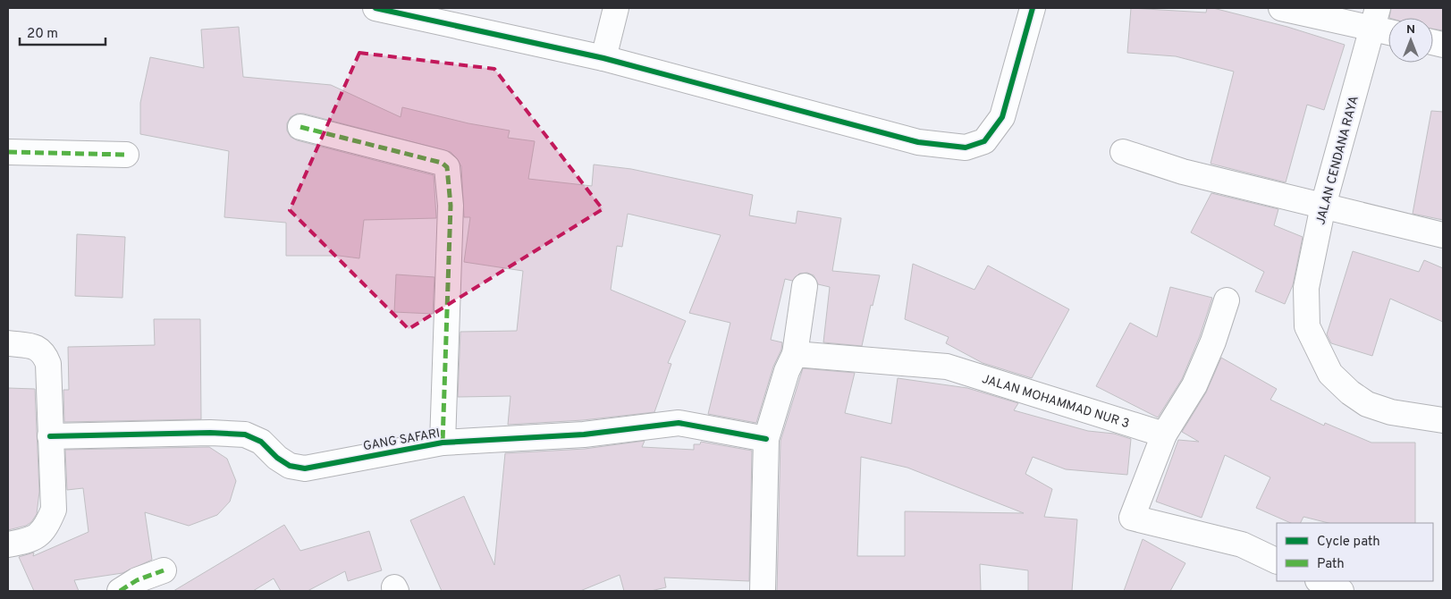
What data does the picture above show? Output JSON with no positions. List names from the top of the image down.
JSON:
{
  "streets": {
    "street": ["JALAN CENDANA RAYA", "JALAN MOHAMMAD NUR 3", "GANG SAFARI"]
  },
  "legend": ["Cycle path", "Path"],
  "scale_bar": "20 m",
  "north": "top"
}
